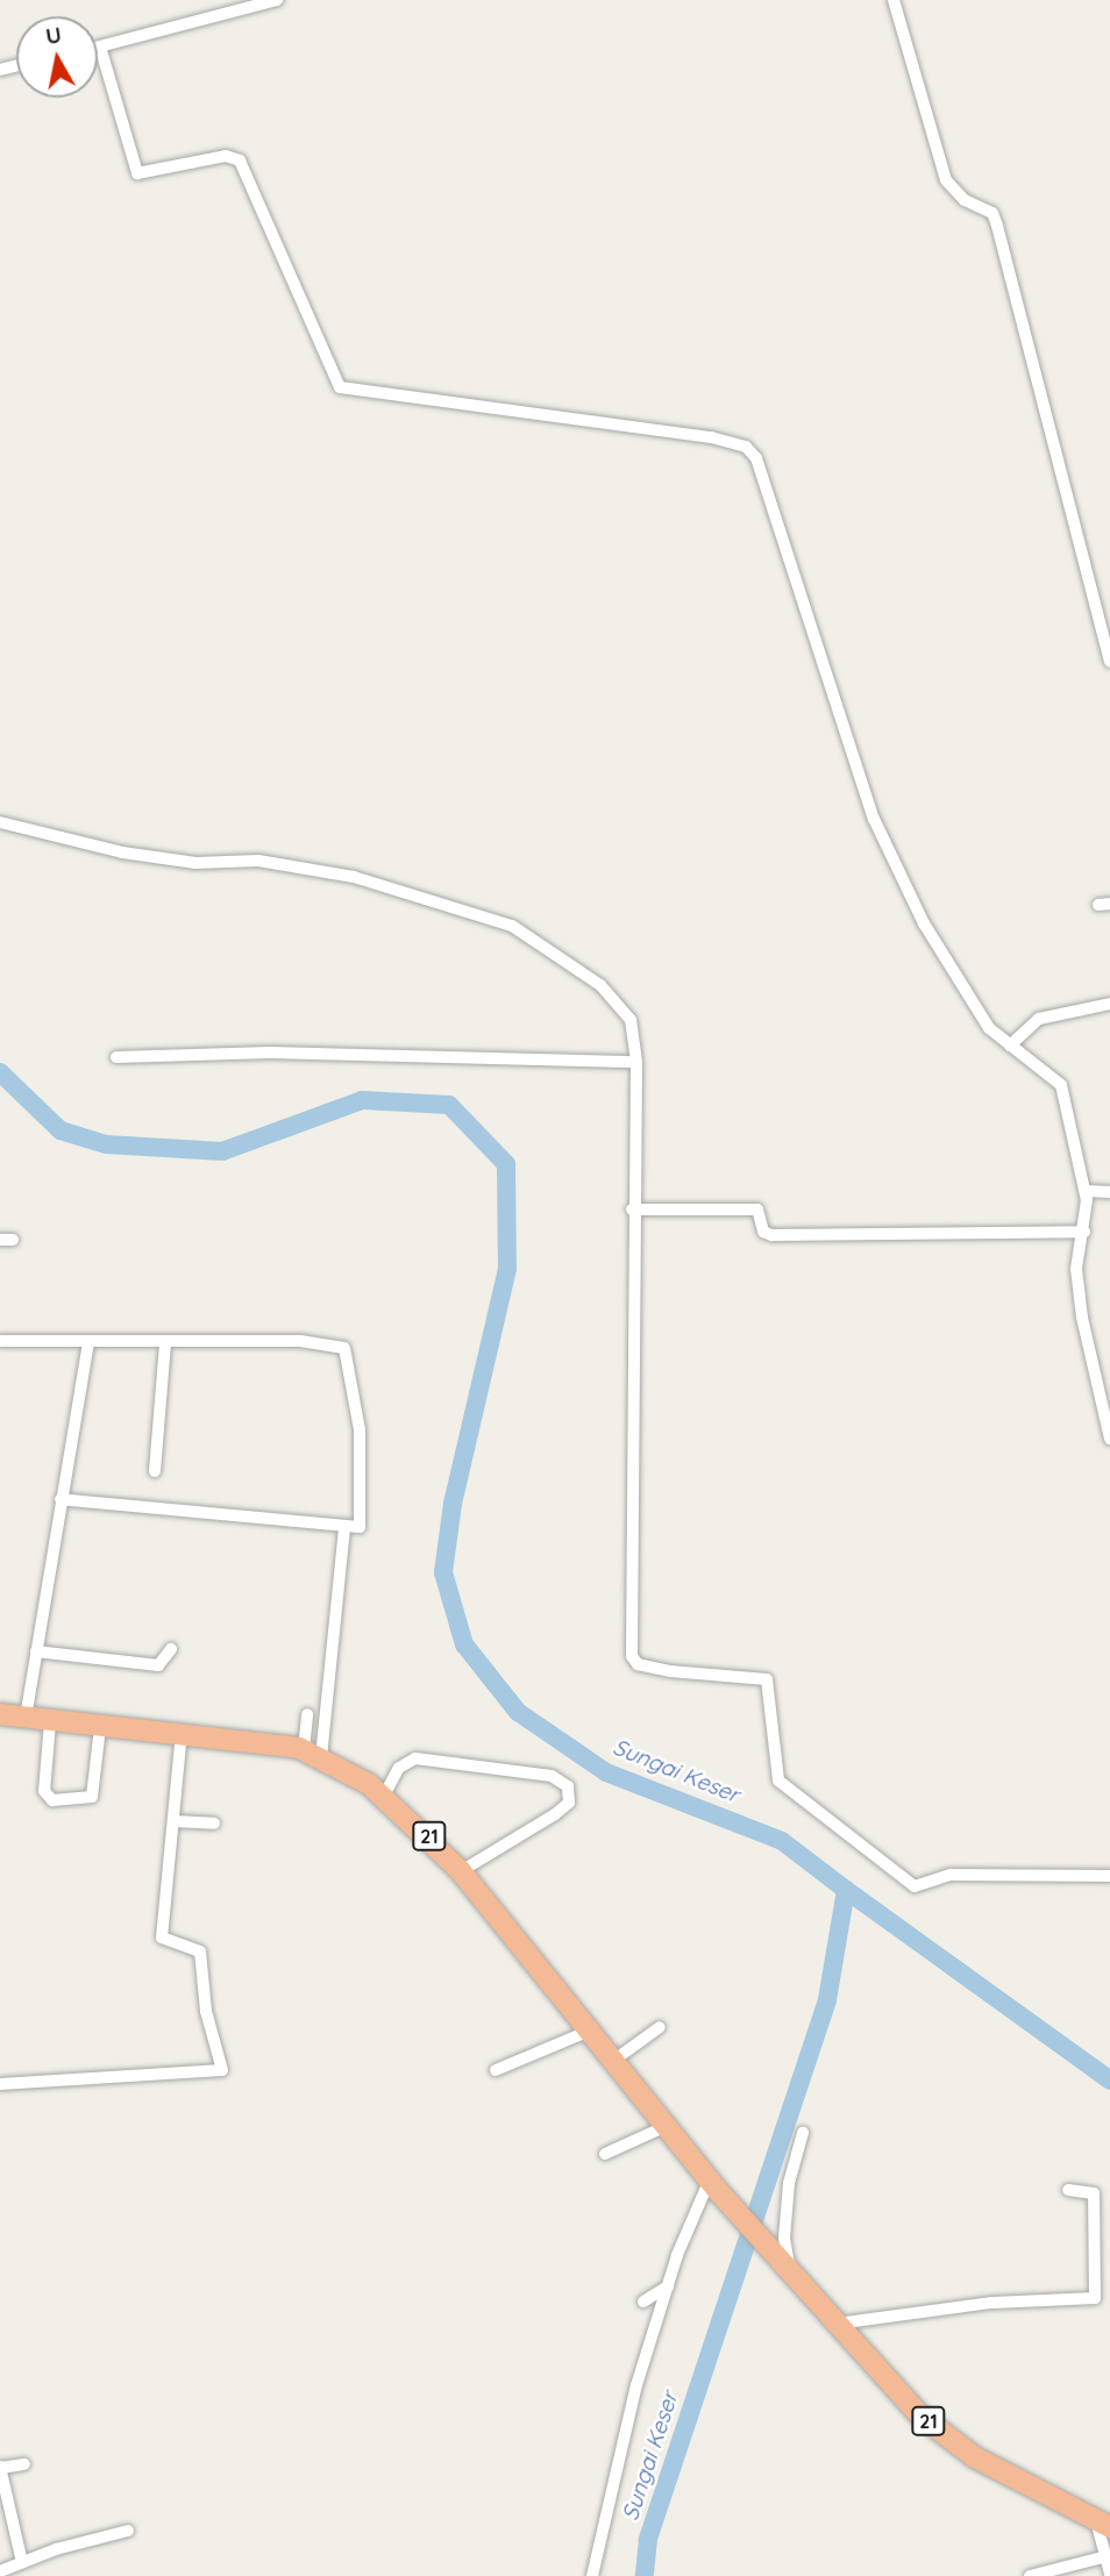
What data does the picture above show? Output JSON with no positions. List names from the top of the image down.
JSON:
{
  "streets": {
    "highway": ["21"]
  },
  "water": ["Sungai Keser"],
  "north": "top"
}
